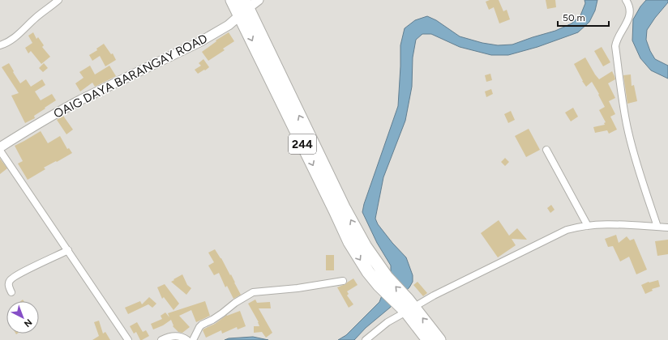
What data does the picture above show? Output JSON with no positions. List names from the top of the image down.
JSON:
{
  "streets": {
    "highway": ["244"],
    "street": ["OAIG DAYA BARANGAY ROAD"]
  },
  "crossings": [
    ["OAIG DAYA BARANGAY ROAD", "244"]
  ],
  "scale_bar": "50 m",
  "north": "bottom right"
}
